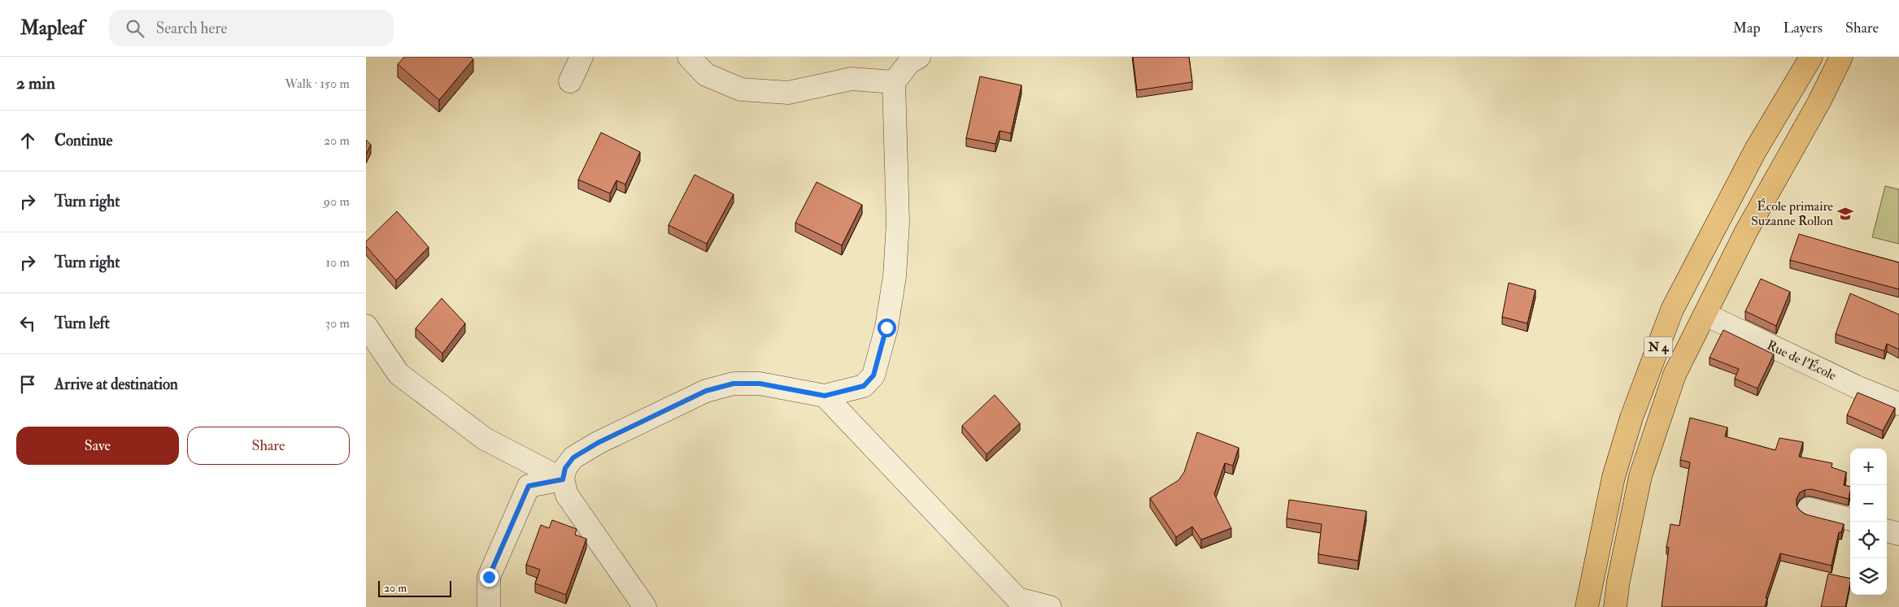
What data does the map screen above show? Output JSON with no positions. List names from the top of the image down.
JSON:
{
  "streets": {
    "highway": ["N 4"],
    "street": ["Rue de l'École"]
  },
  "crossings": [
    ["N 4", "Rue de l'École"]
  ],
  "places": {
    "school or university": ["École primaire Suzanne Rollon"]
  },
  "scale_bar": "20 m",
  "page": {
    "header": "Mapleaf",
    "search": "Search here",
    "nav": ["Map", "Layers", "Share"],
    "heading": ["2 min", "Walk · 150 m"],
    "list": [
      ["Continue", "20 m"],
      ["Turn right", "90 m"],
      ["Turn right", "10 m"],
      ["Turn left", "30 m"],
      "Arrive at destination"
    ],
    "buttons": ["Save", "Share"],
    "map_buttons": ["+", "−"],
    "scale": "20 m"
  }
}
